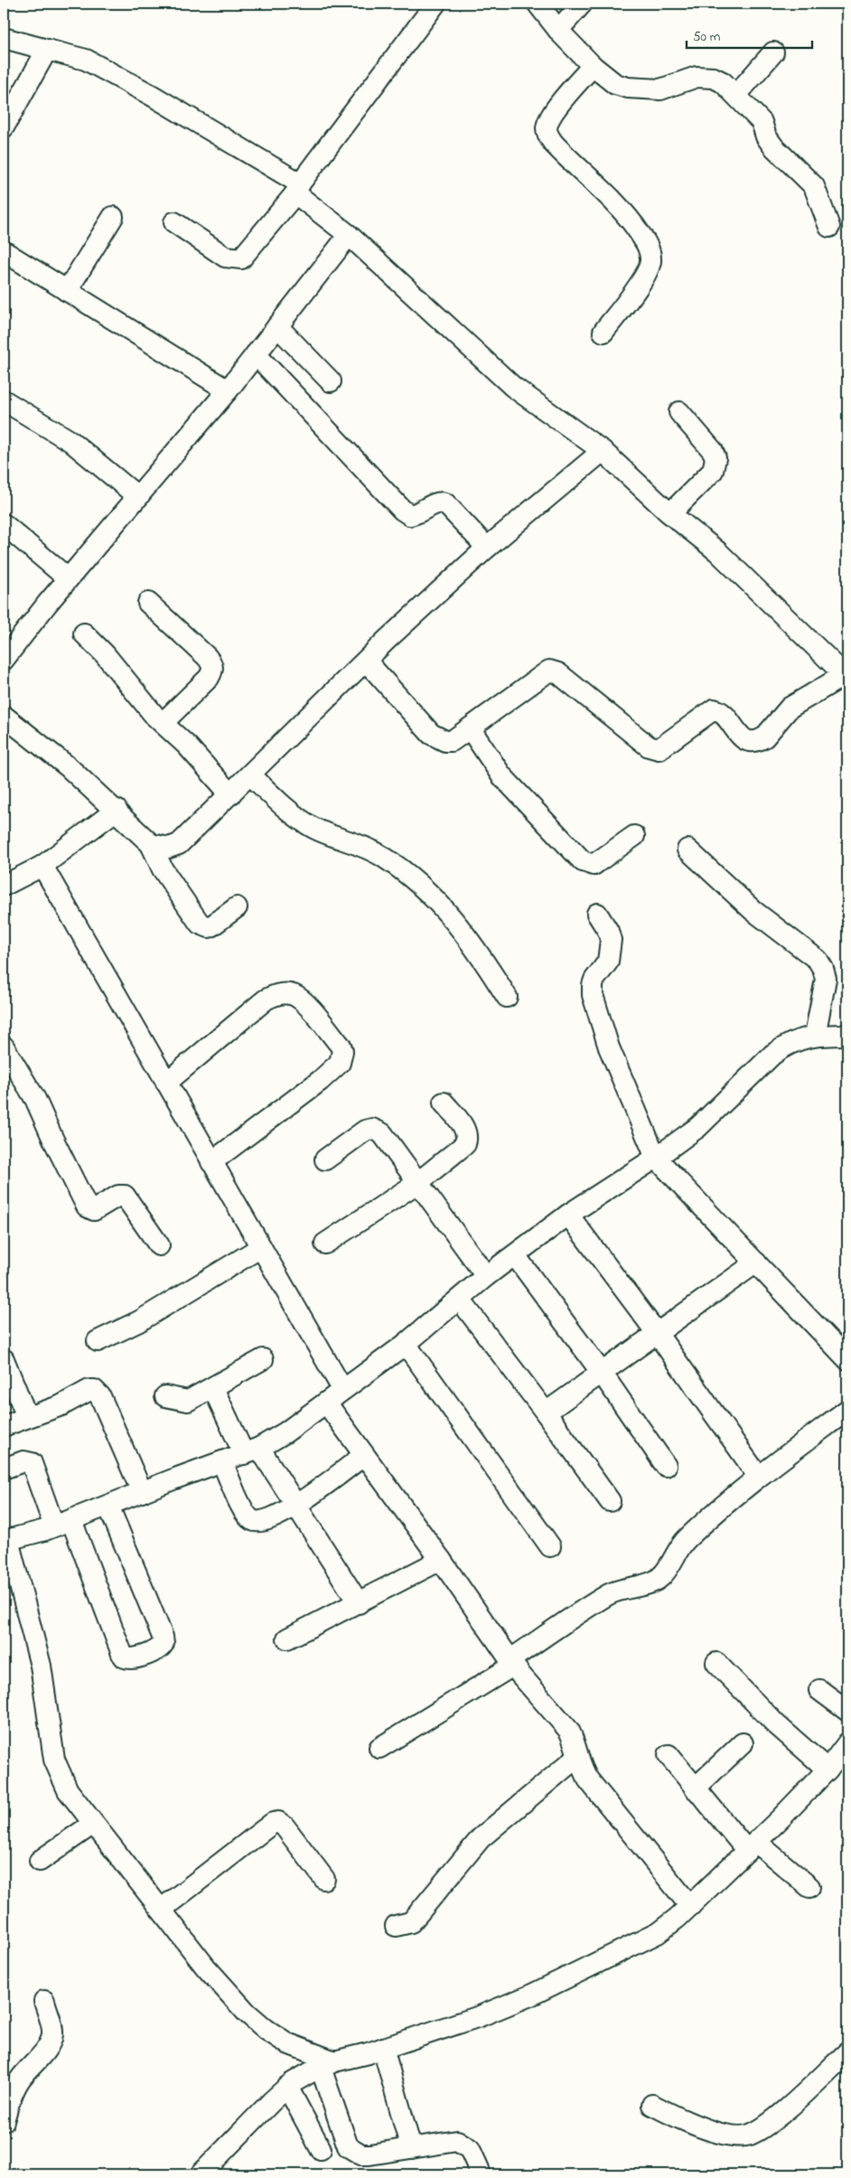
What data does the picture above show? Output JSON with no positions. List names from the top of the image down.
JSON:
{
  "scale_bar": "50 m"
}
